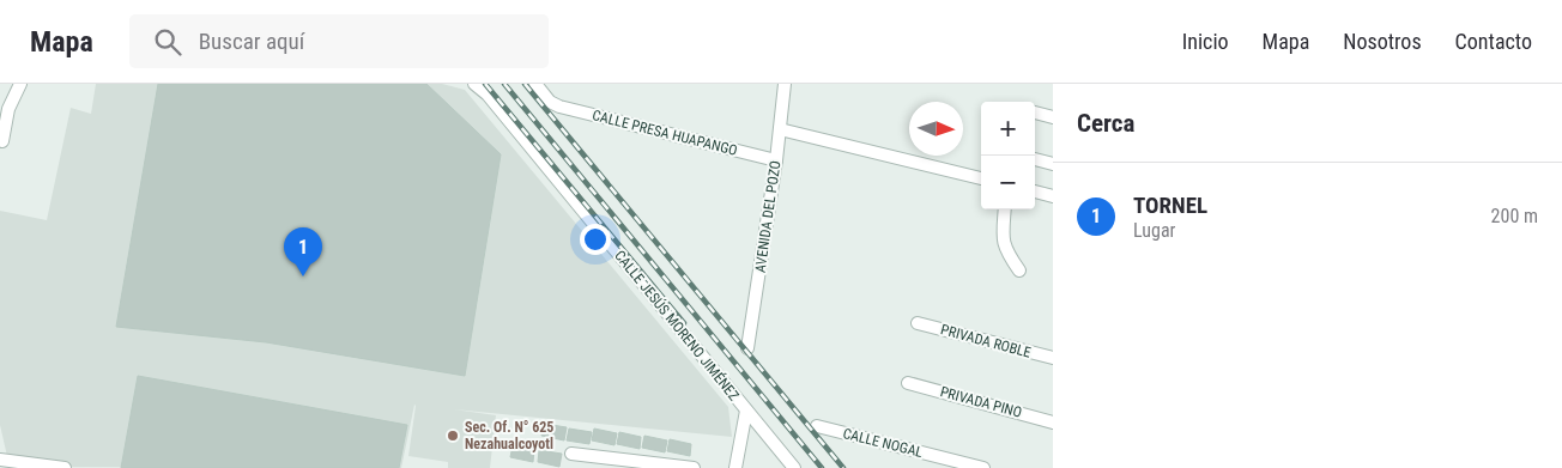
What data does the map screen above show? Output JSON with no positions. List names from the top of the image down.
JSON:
{
  "streets": {
    "street": [
      "CALLE PRESA HUAPANGO",
      "AVENIDA DEL POZO",
      "CALLE JESÚS MORENO JIMÉNEZ",
      "PRIVADA ROBLE",
      "PRIVADA PINO",
      "CALLE NOGAL"
    ]
  },
  "crossings": [
    ["CALLE PRESA HUAPANGO", "AVENIDA DEL POZO"]
  ],
  "places": ["Sec. Of. N° 625 Nezahualcoyotl"],
  "north": "right",
  "page": {
    "header": "Mapa",
    "search": "Buscar aquí",
    "nav": [
      "Inicio",
      "Mapa",
      "Nosotros",
      "Contacto"
    ],
    "heading": "Cerca",
    "map_buttons": ["+", "−"],
    "list": [
      {
        "mark": "1",
        "name": "TORNEL",
        "note": "Lugar",
        "value": "200 m"
      }
    ],
    "pins": "1"
  }
}
